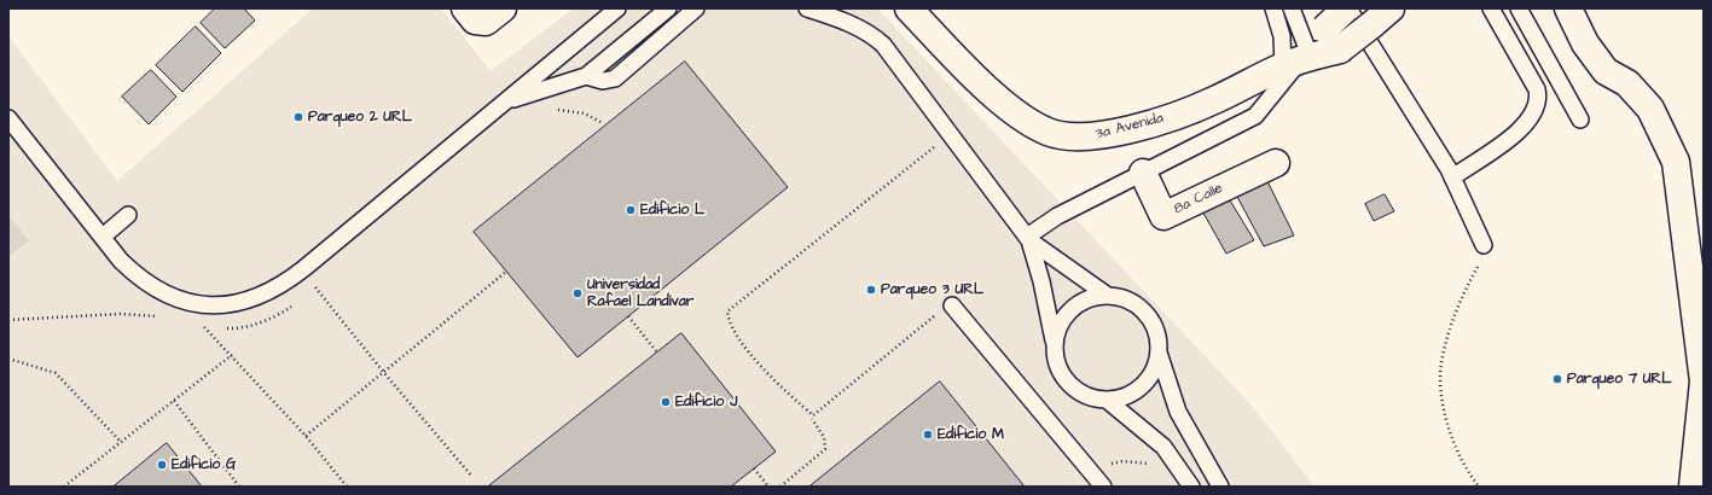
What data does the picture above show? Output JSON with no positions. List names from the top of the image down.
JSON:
{
  "streets": {
    "street": ["3a Avenida", "8a Calle"]
  },
  "places": [
    "Parqueo 2 URL",
    "Edificio L",
    "Parqueo 3 URL",
    "Universidad Rafael Landívar",
    "Parqueo 7 URL",
    "Edificio J",
    "Edificio M",
    "Edificio G"
  ]
}
